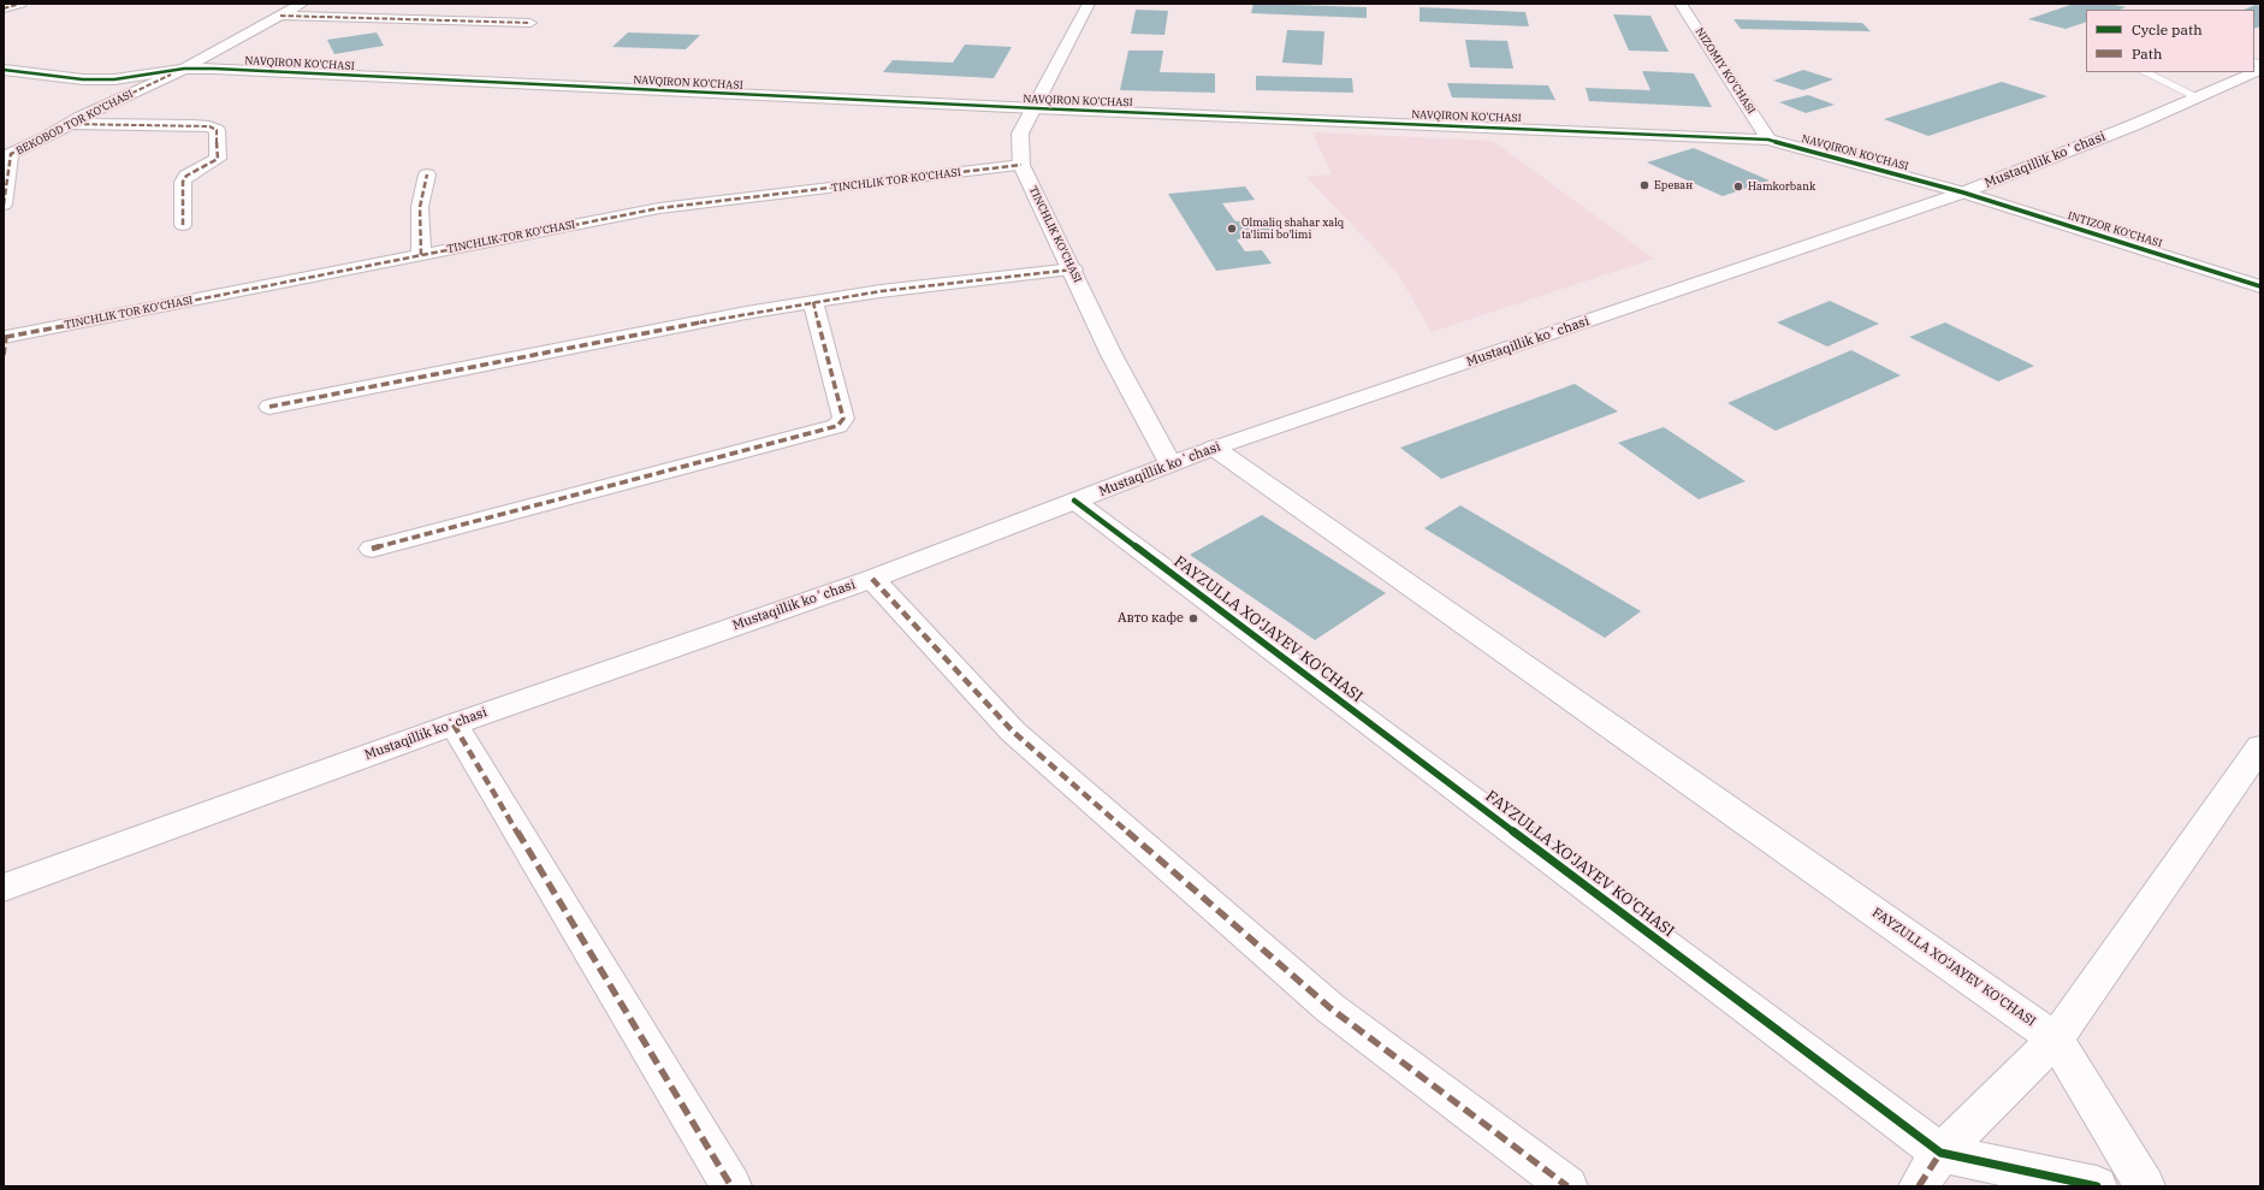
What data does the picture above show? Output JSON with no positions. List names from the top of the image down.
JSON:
{
  "streets": {
    "street": [
      "NAVQIRON KO'CHASI",
      "NIZOMIY KO'CHASI",
      "BEKOBOD TOR KO'CHASI",
      "Mustaqillik koʻchasi",
      "TINCHLIK TOR KO'CHASI",
      "INTIZOR KO'CHASI",
      "TINCHLIK KO'CHASI",
      "FAYZULLA XO‘JAYEV KO'CHASI"
    ]
  },
  "crossings": [
    ["NAVQIRON KO'CHASI", "NIZOMIY KO'CHASI"],
    ["NAVQIRON KO'CHASI", "BEKOBOD TOR KO'CHASI"],
    ["NAVQIRON KO'CHASI", "Mustaqillik koʻchasi"],
    ["NAVQIRON KO'CHASI", "INTIZOR KO'CHASI"],
    ["NAVQIRON KO'CHASI", "TINCHLIK KO'CHASI"],
    ["Mustaqillik koʻchasi", "INTIZOR KO'CHASI"],
    ["Mustaqillik koʻchasi", "TINCHLIK KO'CHASI"],
    ["Mustaqillik koʻchasi", "FAYZULLA XO‘JAYEV KO'CHASI"],
    ["TINCHLIK TOR KO'CHASI", "TINCHLIK KO'CHASI"]
  ],
  "places": [
    "Ереван",
    "Hamkorbank",
    "Olmaliq shahar xalq ta'limi bo'limi",
    "Авто кафе"
  ],
  "legend": ["Cycle path", "Path"]
}
